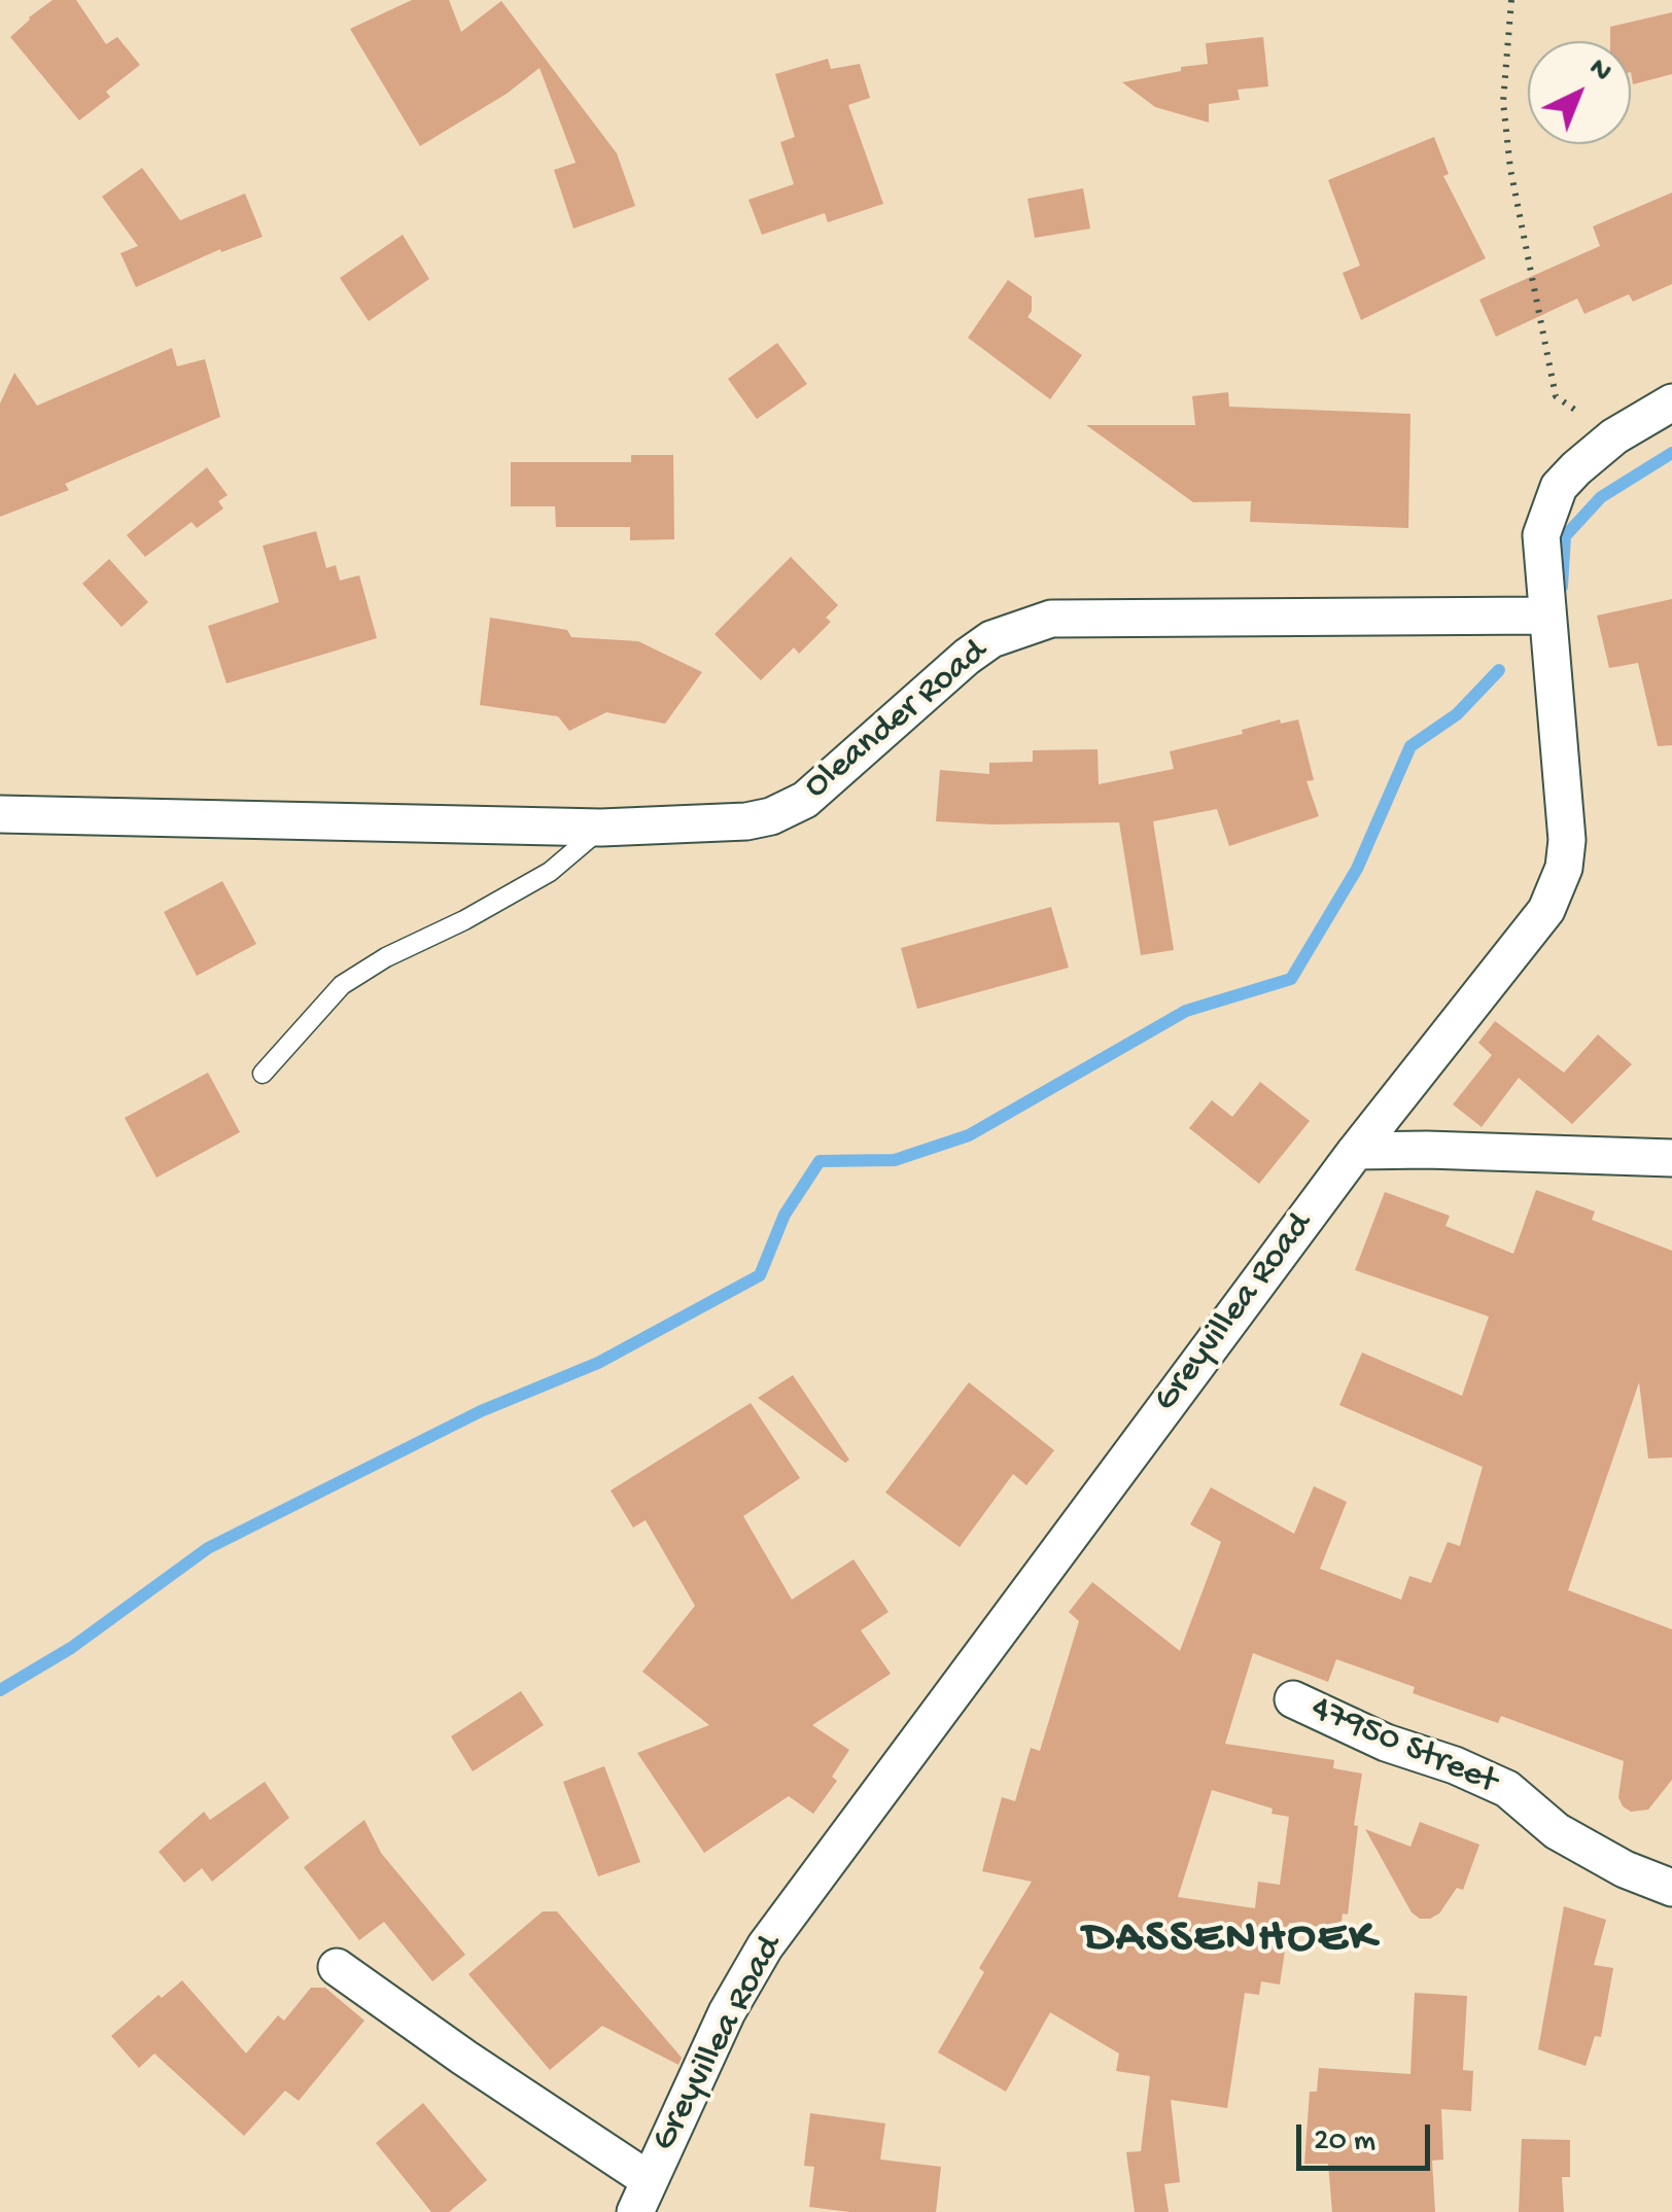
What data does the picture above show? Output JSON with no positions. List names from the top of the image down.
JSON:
{
  "streets": {
    "street": ["Oleander Road", "Greyvillea Road", "47950 Street"]
  },
  "crossings": [
    ["Oleander Road", "Greyvillea Road"]
  ],
  "districts": ["DASSENHOEK"],
  "scale_bar": "20 m",
  "north": "top right"
}
